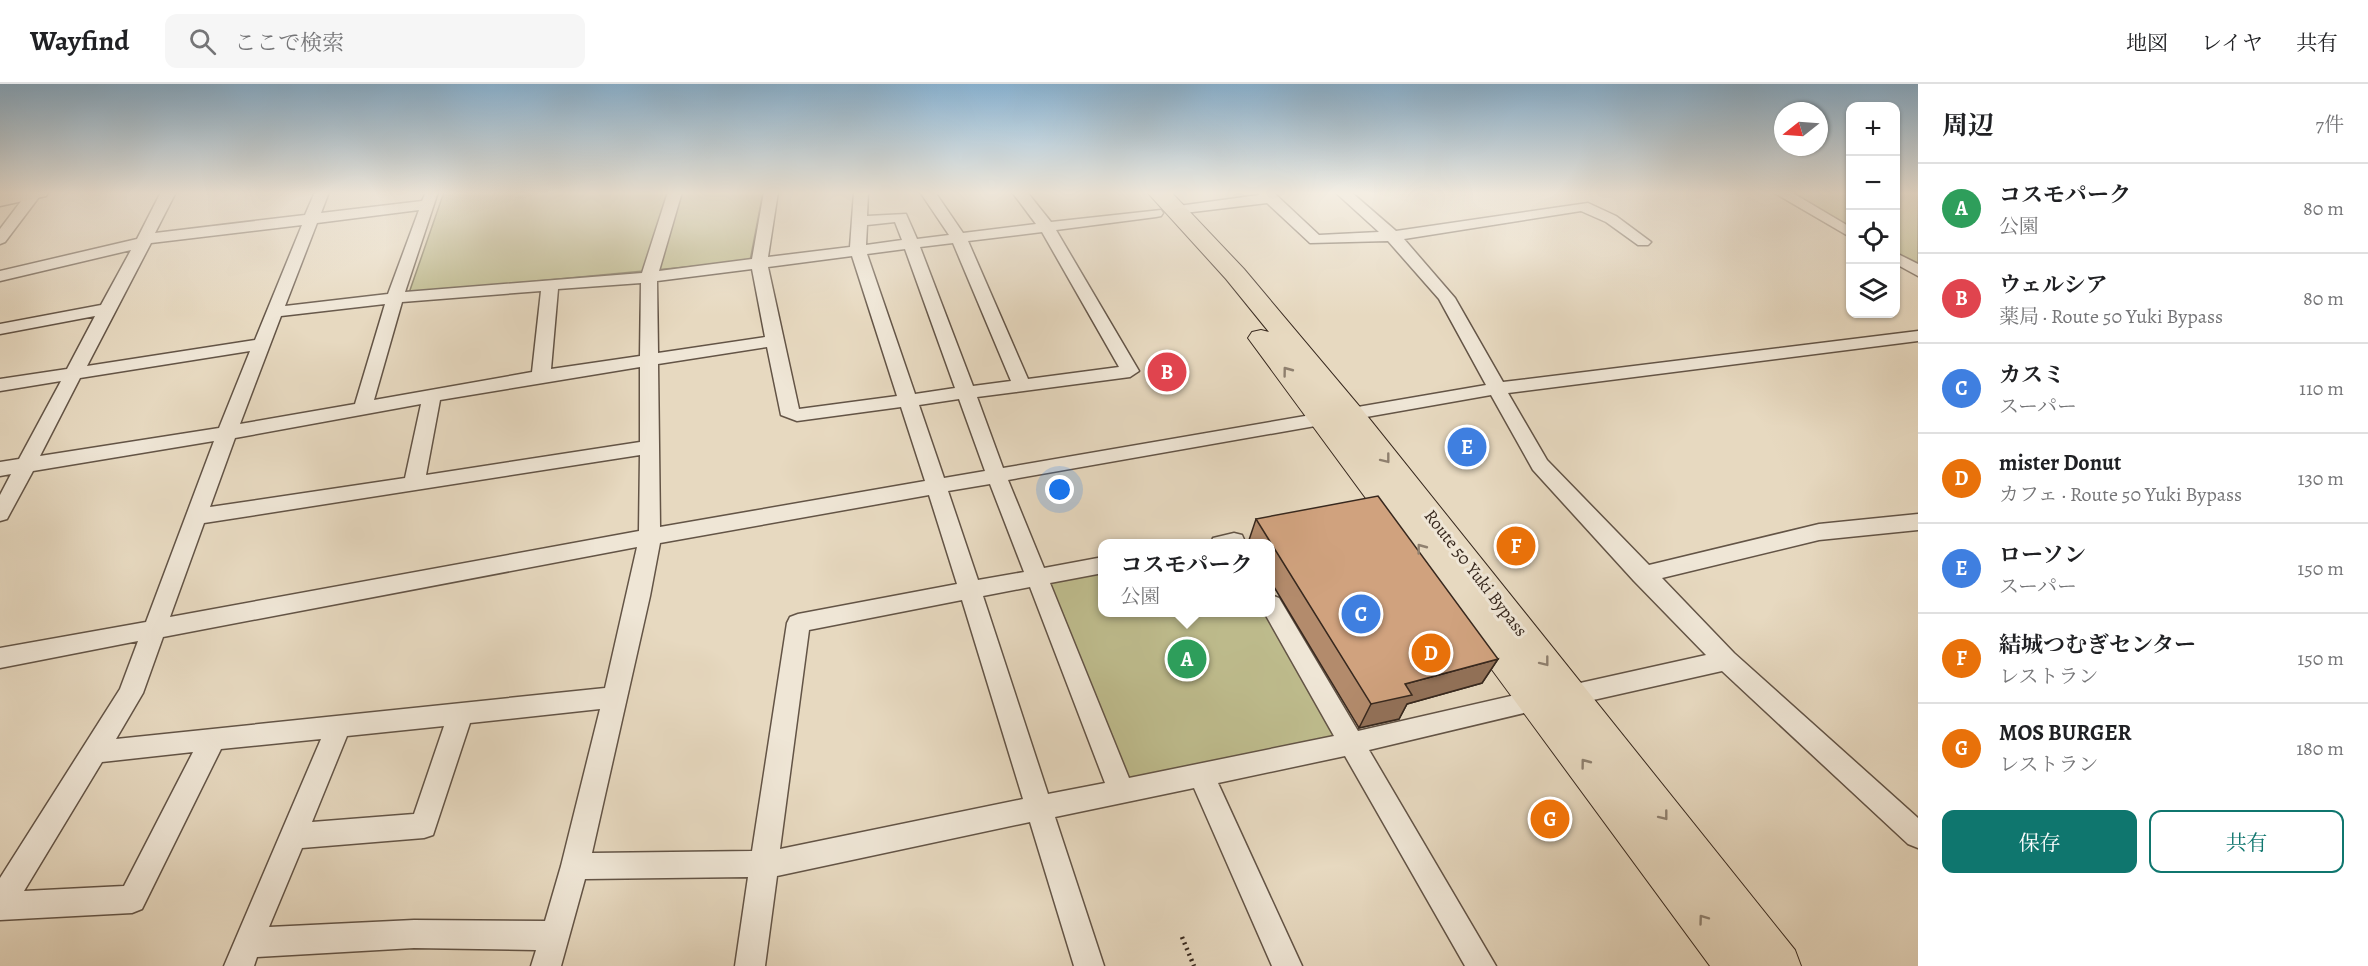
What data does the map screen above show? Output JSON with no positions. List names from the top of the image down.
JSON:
{
  "streets": {
    "highway": ["Route 50 Yuki Bypass"]
  },
  "north": "left",
  "page": {
    "header": "Wayfind",
    "search": "ここで検索",
    "nav": ["地図", "レイヤ", "共有"],
    "heading": ["周辺", "7件"],
    "map_buttons": ["+", "−"],
    "list": [
      {
        "mark": "A",
        "name": "コスモパーク",
        "note": "公園",
        "value": "80 m"
      },
      {
        "mark": "B",
        "name": "ウェルシア",
        "note": "薬局 · Route 50 Yuki Bypass",
        "value": "80 m"
      },
      {
        "mark": "C",
        "name": "カスミ",
        "note": "スーパー",
        "value": "110 m"
      },
      {
        "mark": "D",
        "name": "mister Donut",
        "note": "カフェ · Route 50 Yuki Bypass",
        "value": "130 m"
      },
      {
        "mark": "E",
        "name": "ローソン",
        "note": "スーパー",
        "value": "150 m"
      },
      {
        "mark": "F",
        "name": "結城つむぎセンター",
        "note": "レストラン",
        "value": "150 m"
      },
      {
        "mark": "G",
        "name": "MOS BURGER",
        "note": "レストラン",
        "value": "180 m"
      }
    ],
    "pins": [
      "B",
      "E",
      "F",
      "C",
      "D",
      "A",
      "G"
    ],
    "popup": ["コスモパーク", "公園"],
    "buttons": ["保存", "共有"]
  }
}
